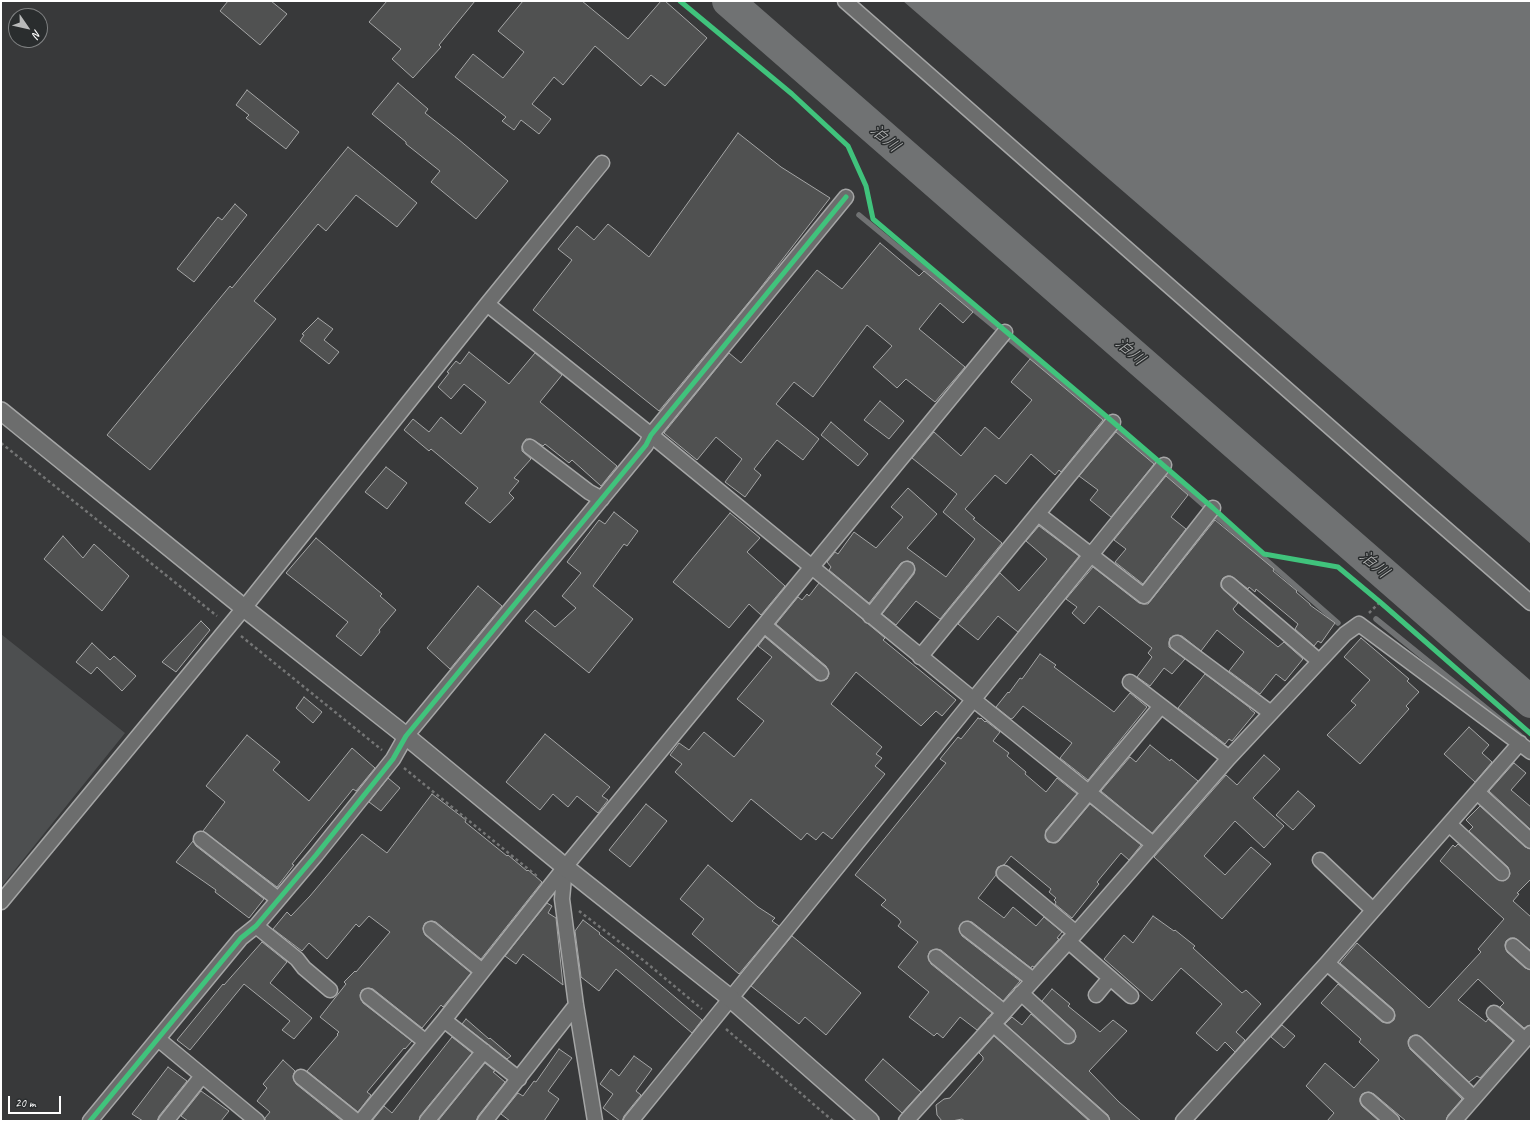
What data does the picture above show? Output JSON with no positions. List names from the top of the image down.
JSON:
{
  "water": ["泊川"],
  "scale_bar": "20 m",
  "north": "bottom right"
}
